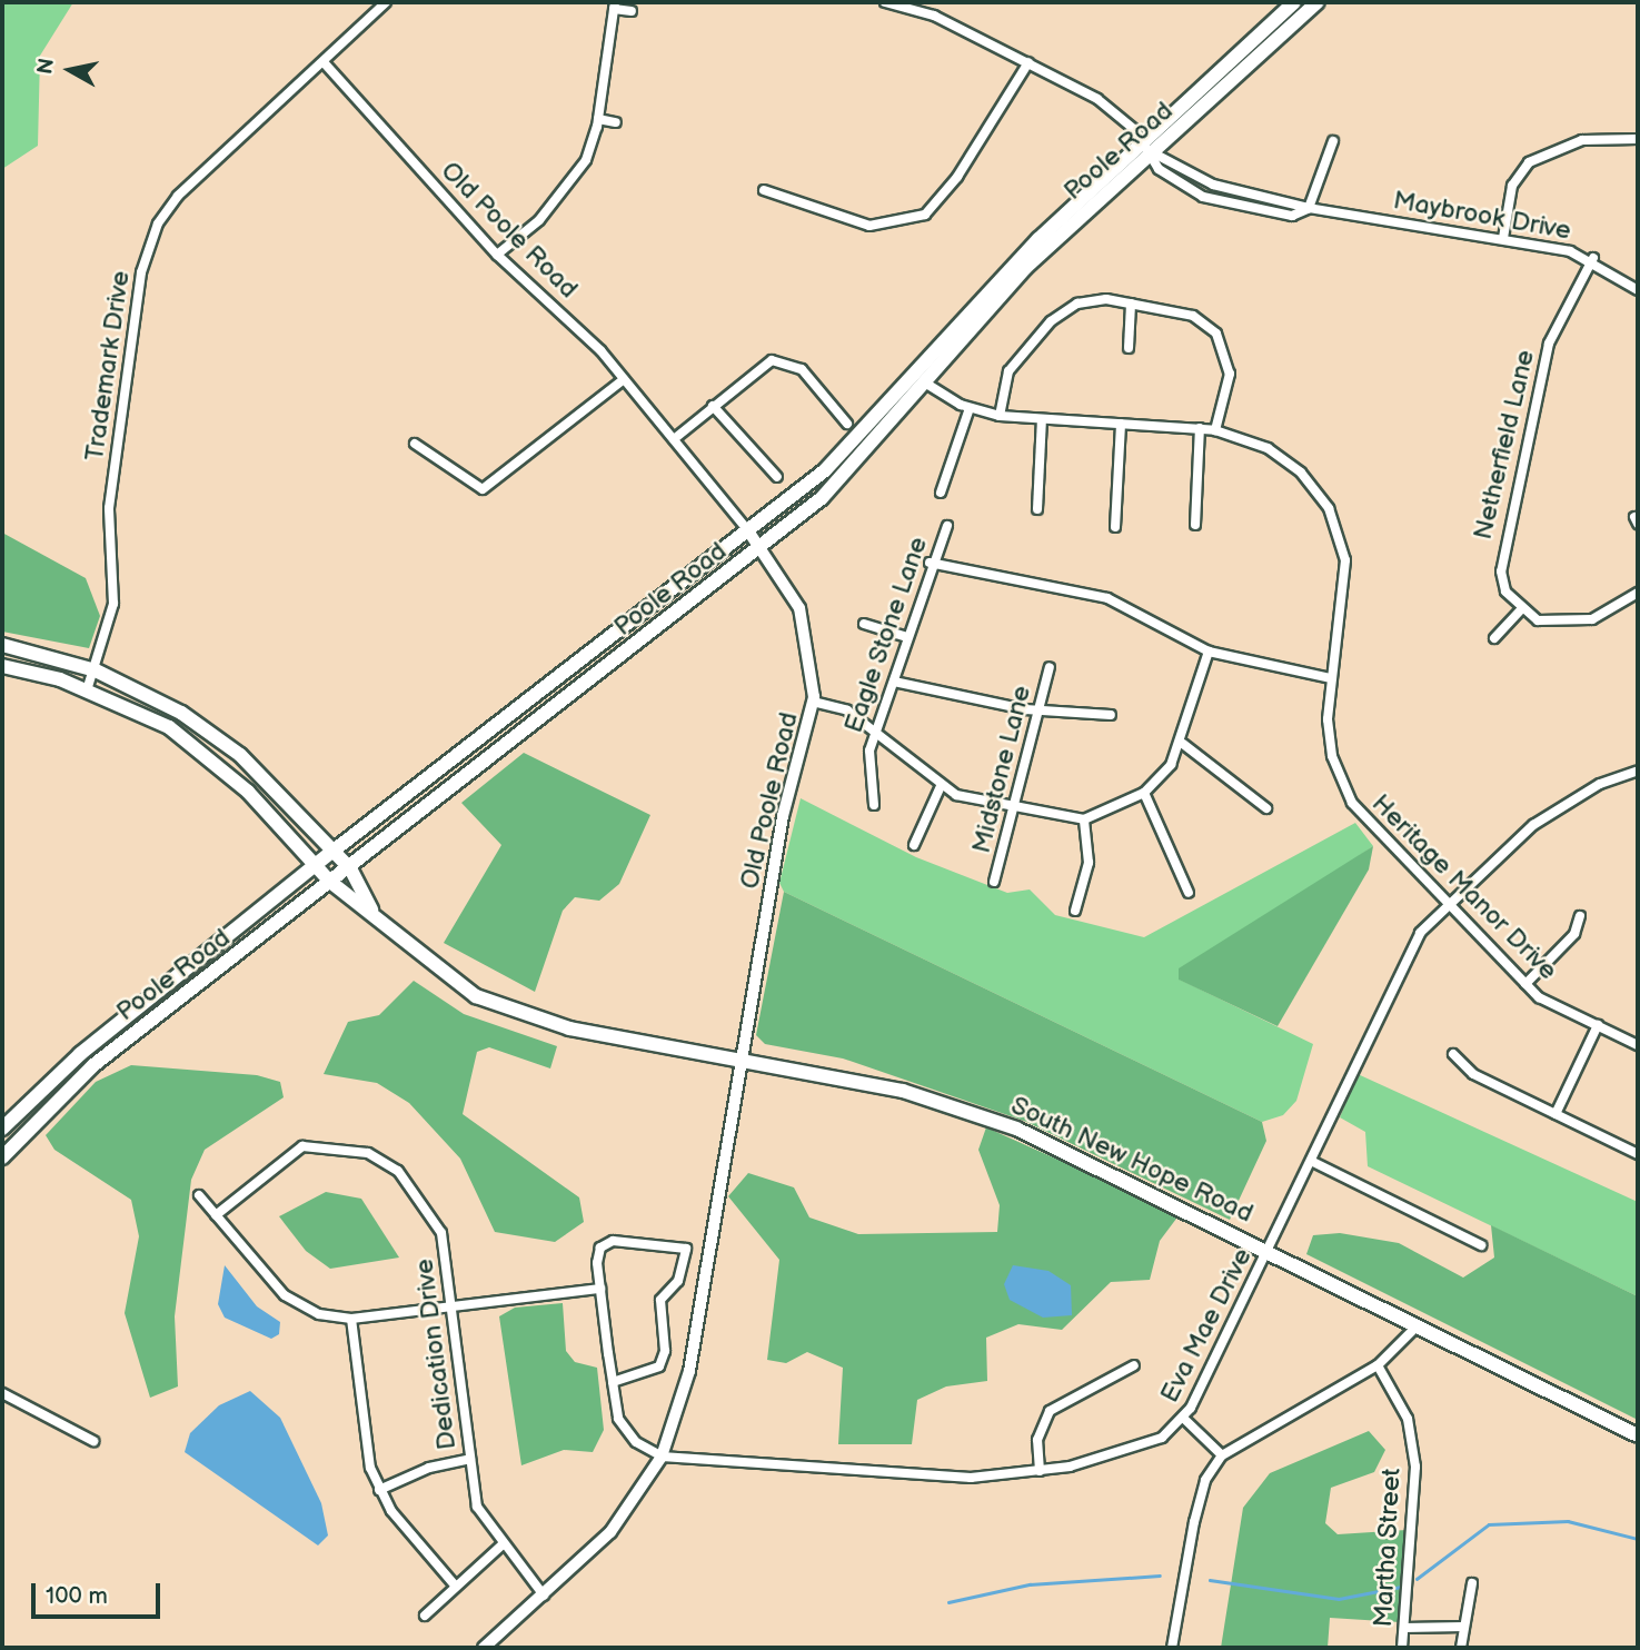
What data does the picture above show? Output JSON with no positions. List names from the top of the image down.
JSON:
{
  "streets": {
    "main road": ["Poole Road", "South New Hope Road"],
    "street": [
      "Maybrook Drive",
      "Old Poole Road",
      "Trademark Drive",
      "Netherfield Lane",
      "Eagle Stone Lane",
      "Midstone Lane",
      "Heritage Manor Drive",
      "Eva Mae Drive",
      "Dedication Drive",
      "Martha Street"
    ]
  },
  "crossings": [
    ["Poole Road", "Maybrook Drive"],
    ["Poole Road", "Old Poole Road"],
    ["Poole Road", "Heritage Manor Drive"],
    ["Poole Road", "South New Hope Road"],
    ["Maybrook Drive", "Netherfield Lane"],
    ["Old Poole Road", "Trademark Drive"],
    ["Old Poole Road", "South New Hope Road"],
    ["Old Poole Road", "Eva Mae Drive"],
    ["Old Poole Road", "Dedication Drive"],
    ["Trademark Drive", "South New Hope Road"],
    ["Heritage Manor Drive", "Eva Mae Drive"],
    ["South New Hope Road", "Eva Mae Drive"]
  ],
  "scale_bar": "100 m",
  "north": "left"
}
